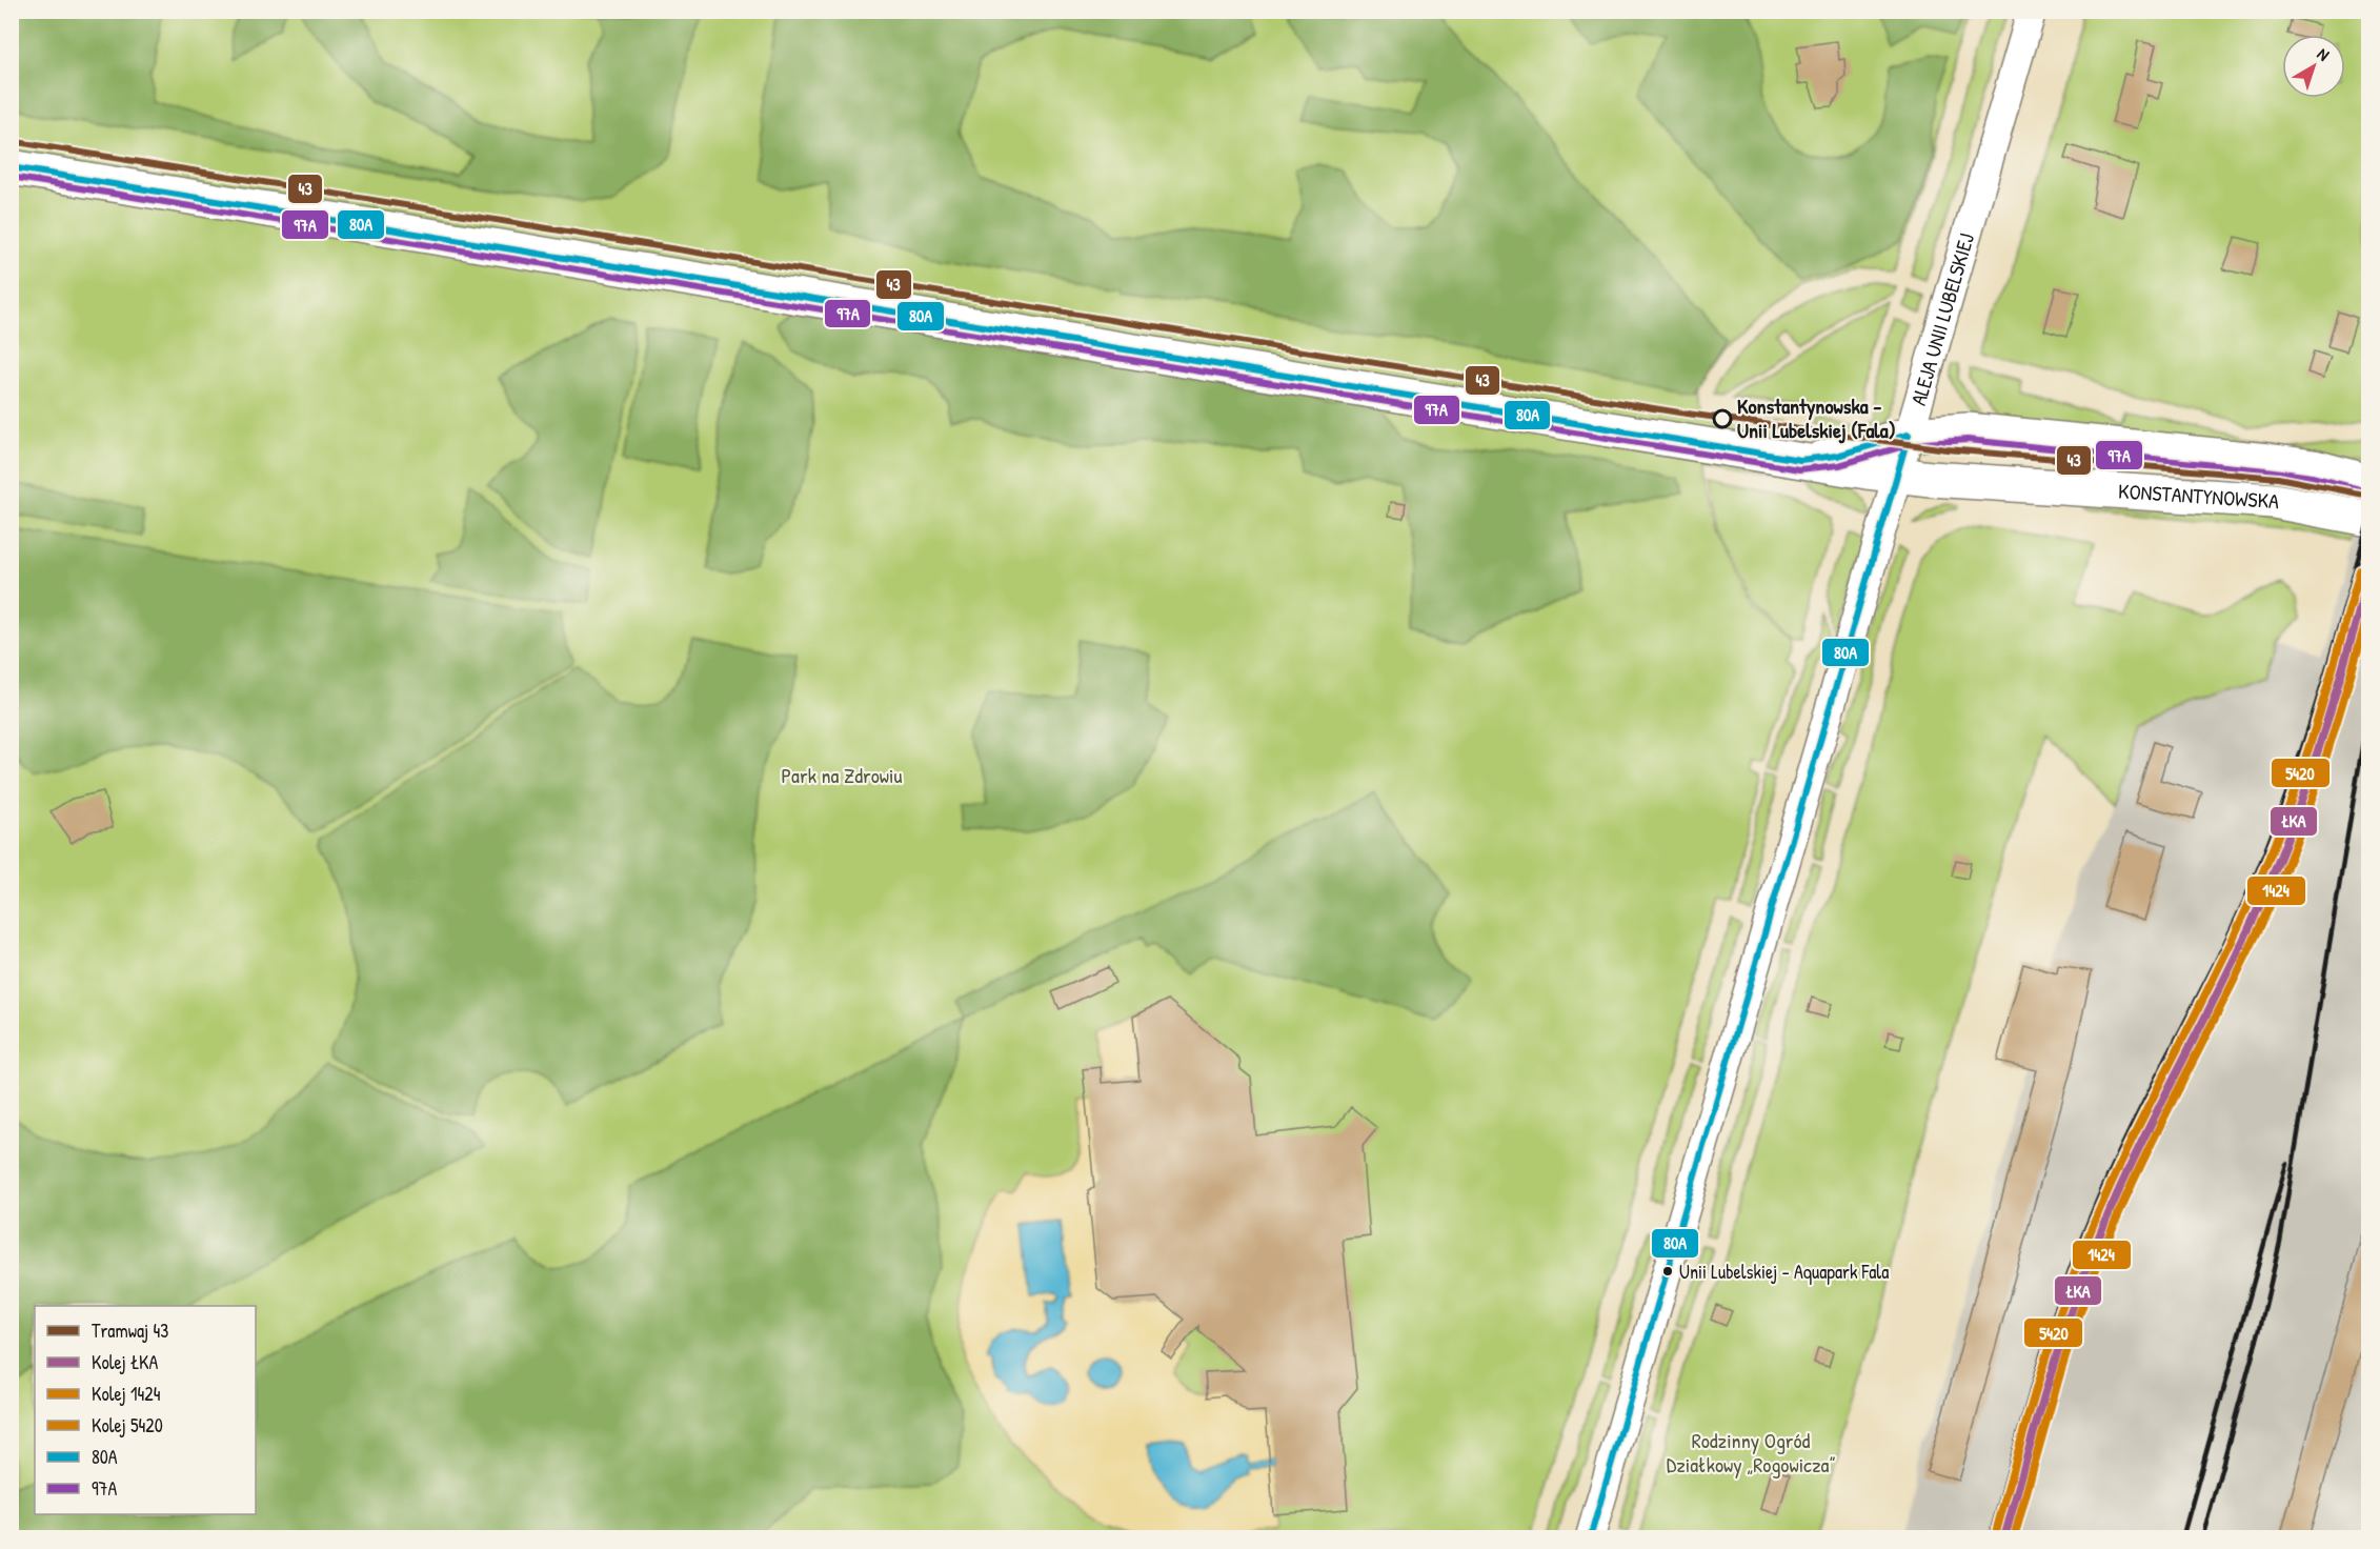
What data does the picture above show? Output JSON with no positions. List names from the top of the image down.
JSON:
{
  "streets": {
    "main road": ["KONSTANTYNOWSKA"],
    "street": ["ALEJA UNII LUBELSKIEJ"]
  },
  "crossings": [
    ["ALEJA UNII LUBELSKIEJ", "KONSTANTYNOWSKA"]
  ],
  "parks": ["Park na Zdrowiu", "Rodzinny Ogród Działkowy „Rogowicza”"],
  "places": ["Konstantynowska - Unii Lubelskiej (Fala)", "Unii Lubelskiej - Aquapark Fala"],
  "lines": [
    "tram line 43",
    "transit line 80A",
    "transit line 97A",
    "rail line 5420",
    "rail line ŁKA",
    "rail line 1424"
  ],
  "legend": [
    "Tramwaj 43",
    "Kolej ŁKA",
    "Kolej 1424",
    "Kolej 5420",
    "80A",
    "97A"
  ],
  "north": "top right"
}
